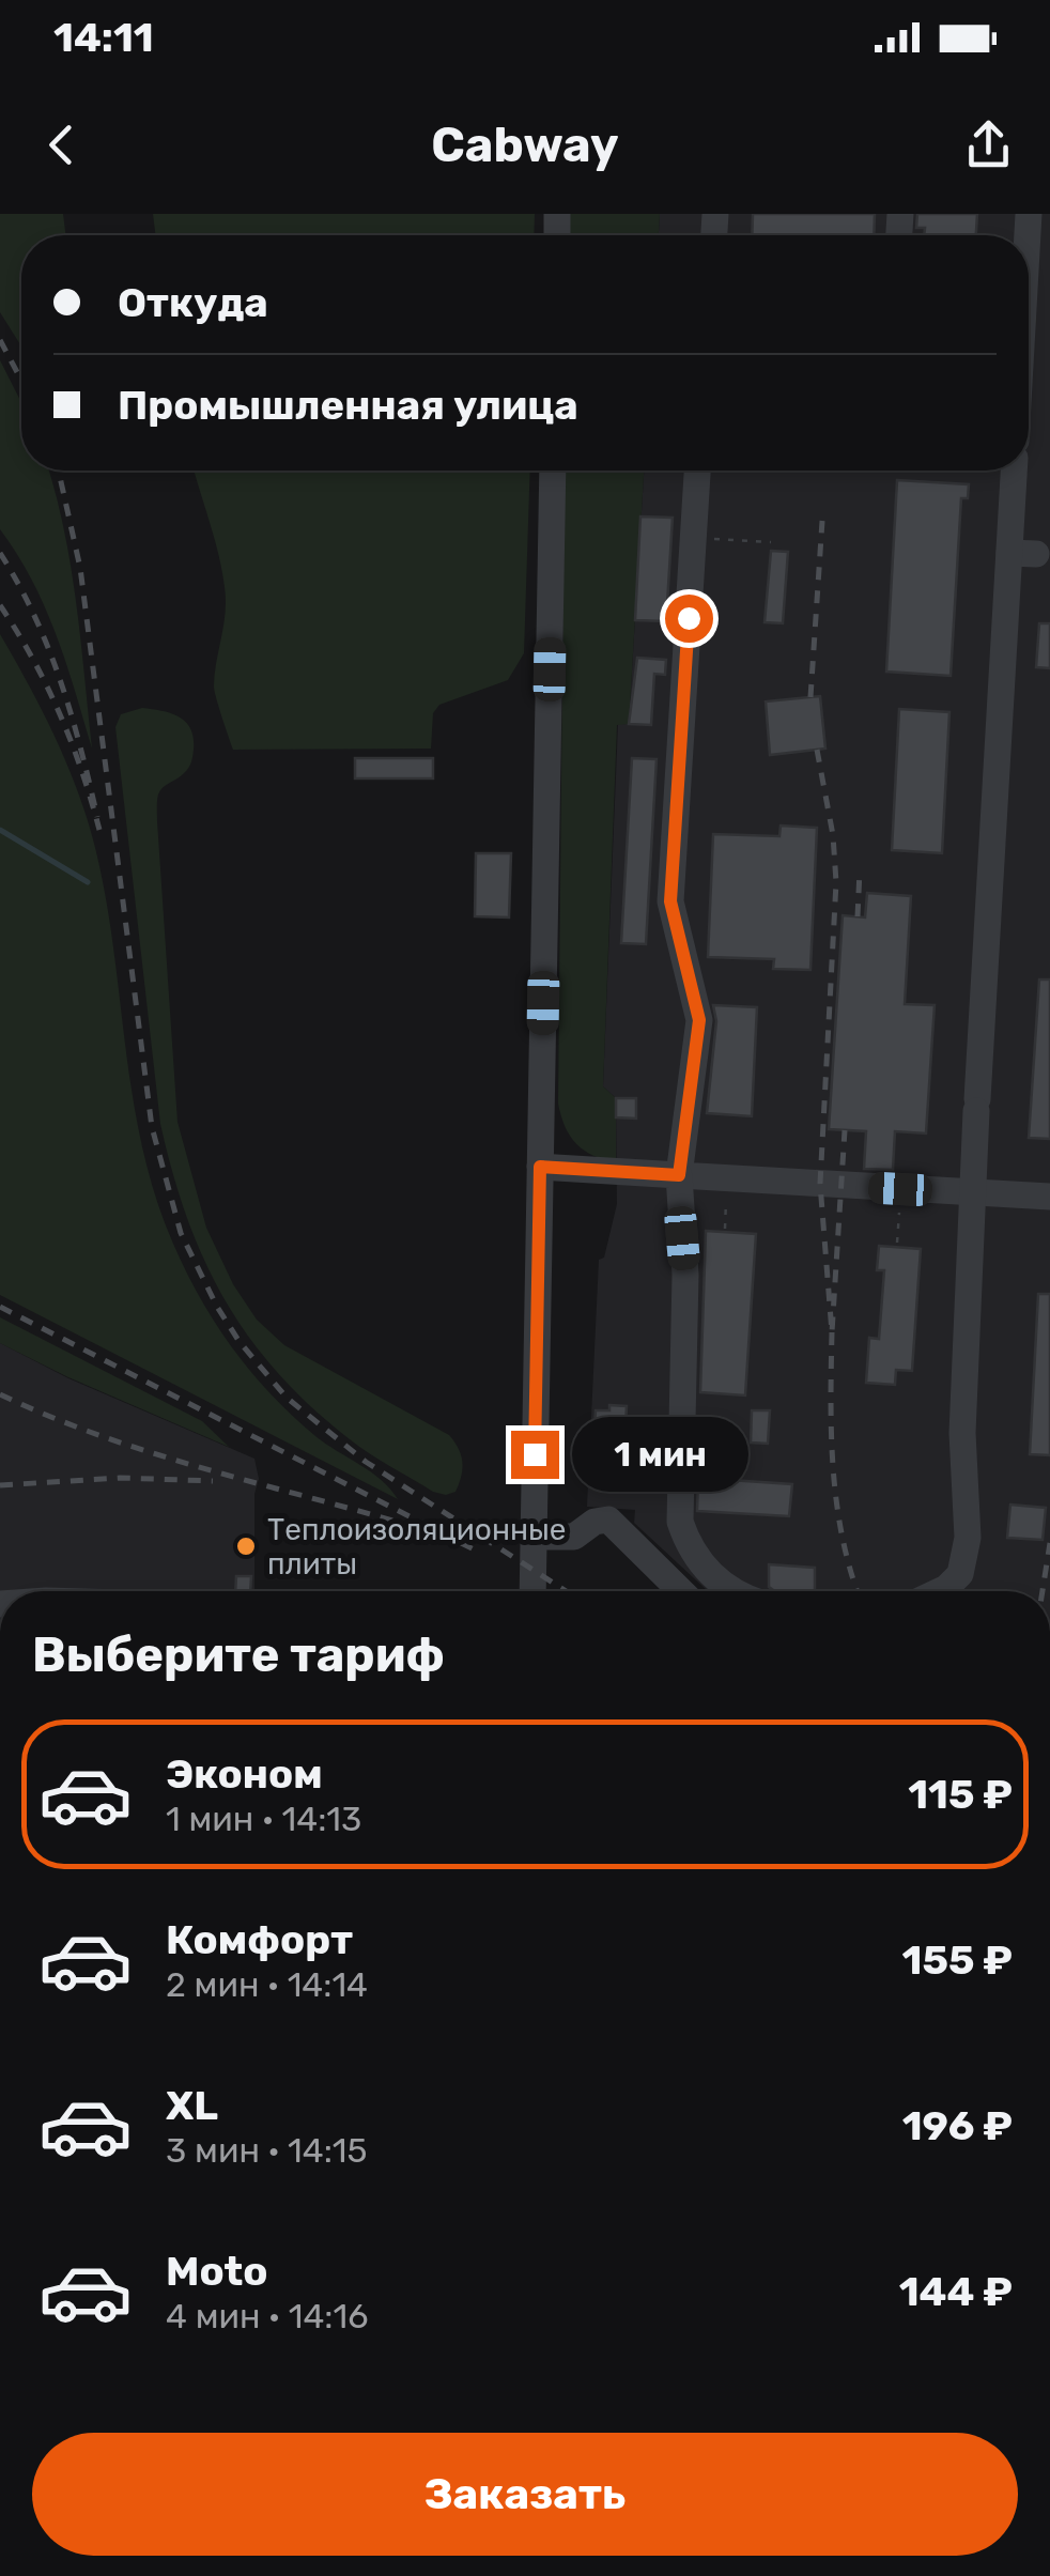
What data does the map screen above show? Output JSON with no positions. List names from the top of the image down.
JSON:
{
  "places": ["Теплоизоляционные плиты"],
  "page": {
    "status": "14:11",
    "header": "Cabway",
    "banner": ["Откуда", "Промышленная улица"],
    "bubble": "1 мин",
    "heading": "Выберите тариф",
    "list": [
      {
        "name": "Эконом",
        "note": "1 мин · 14:13",
        "value": "115 ₽"
      },
      {
        "name": "Комфорт",
        "note": "2 мин · 14:14",
        "value": "155 ₽"
      },
      {
        "name": "XL",
        "note": "3 мин · 14:15",
        "value": "196 ₽"
      },
      {
        "name": "Moto",
        "note": "4 мин · 14:16",
        "value": "144 ₽"
      }
    ],
    "buttons": "Заказать"
  }
}
